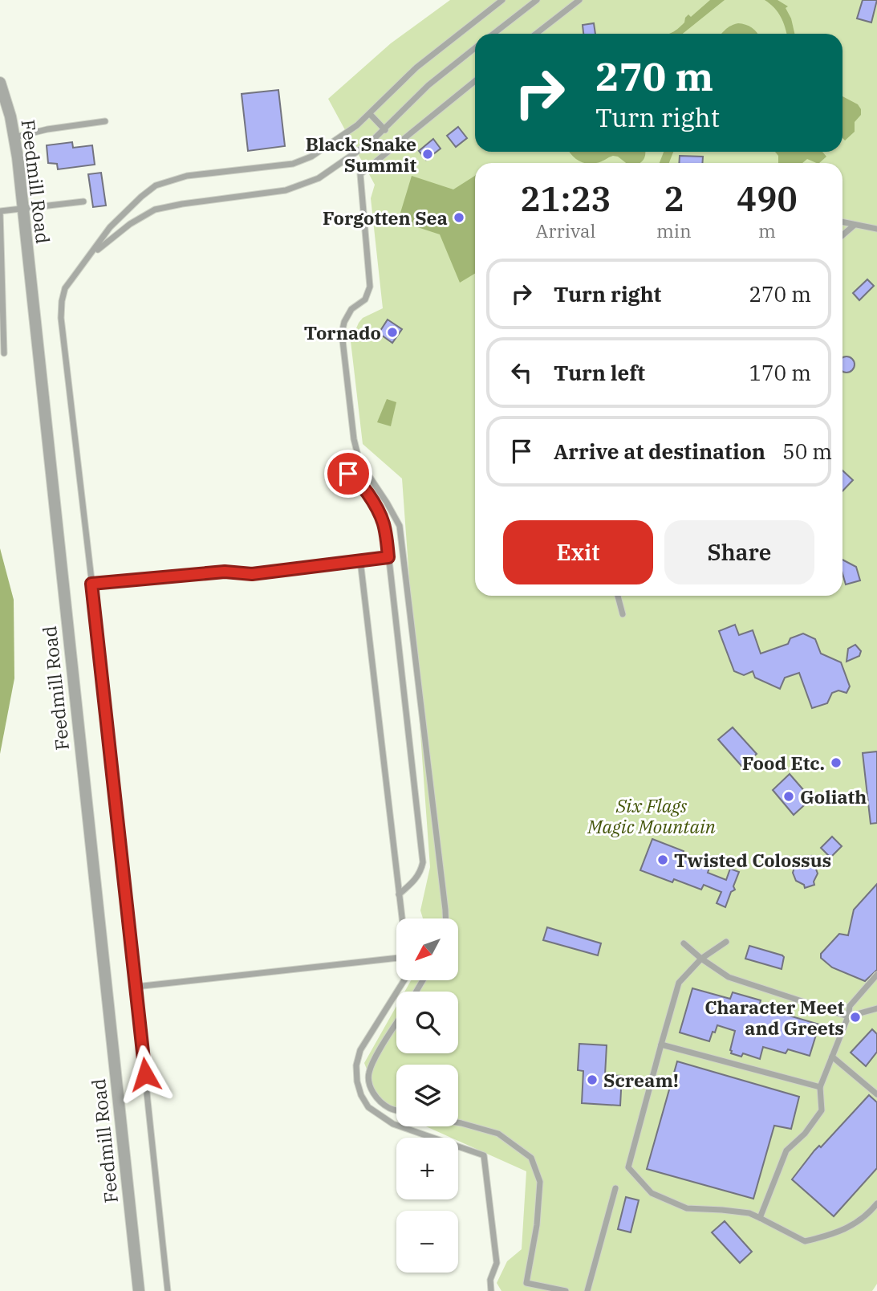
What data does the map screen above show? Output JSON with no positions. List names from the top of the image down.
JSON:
{
  "streets": {
    "street": ["Feedmill Road"]
  },
  "parks": ["Six Flags Magic Mountain"],
  "places": [
    "Black Snake Summit",
    "Forgotten Sea",
    "Tornado",
    "Food Etc.",
    "Goliath",
    "Twisted Colossus",
    "Character Meet and Greets",
    "Scream!"
  ],
  "north": "bottom left",
  "page": {
    "turn": ["270 m", "Turn right"],
    "eta": [
      "21:23",
      "Arrival",
      "2",
      "min",
      "490",
      "m"
    ],
    "list": [
      {
        "name": "Turn right",
        "value": "270 m"
      },
      {
        "name": "Turn left",
        "value": "170 m"
      },
      {
        "name": "Arrive at destination",
        "value": "50 m"
      }
    ],
    "buttons": ["Exit", "Share"],
    "map_buttons": ["+", "−"]
  }
}
